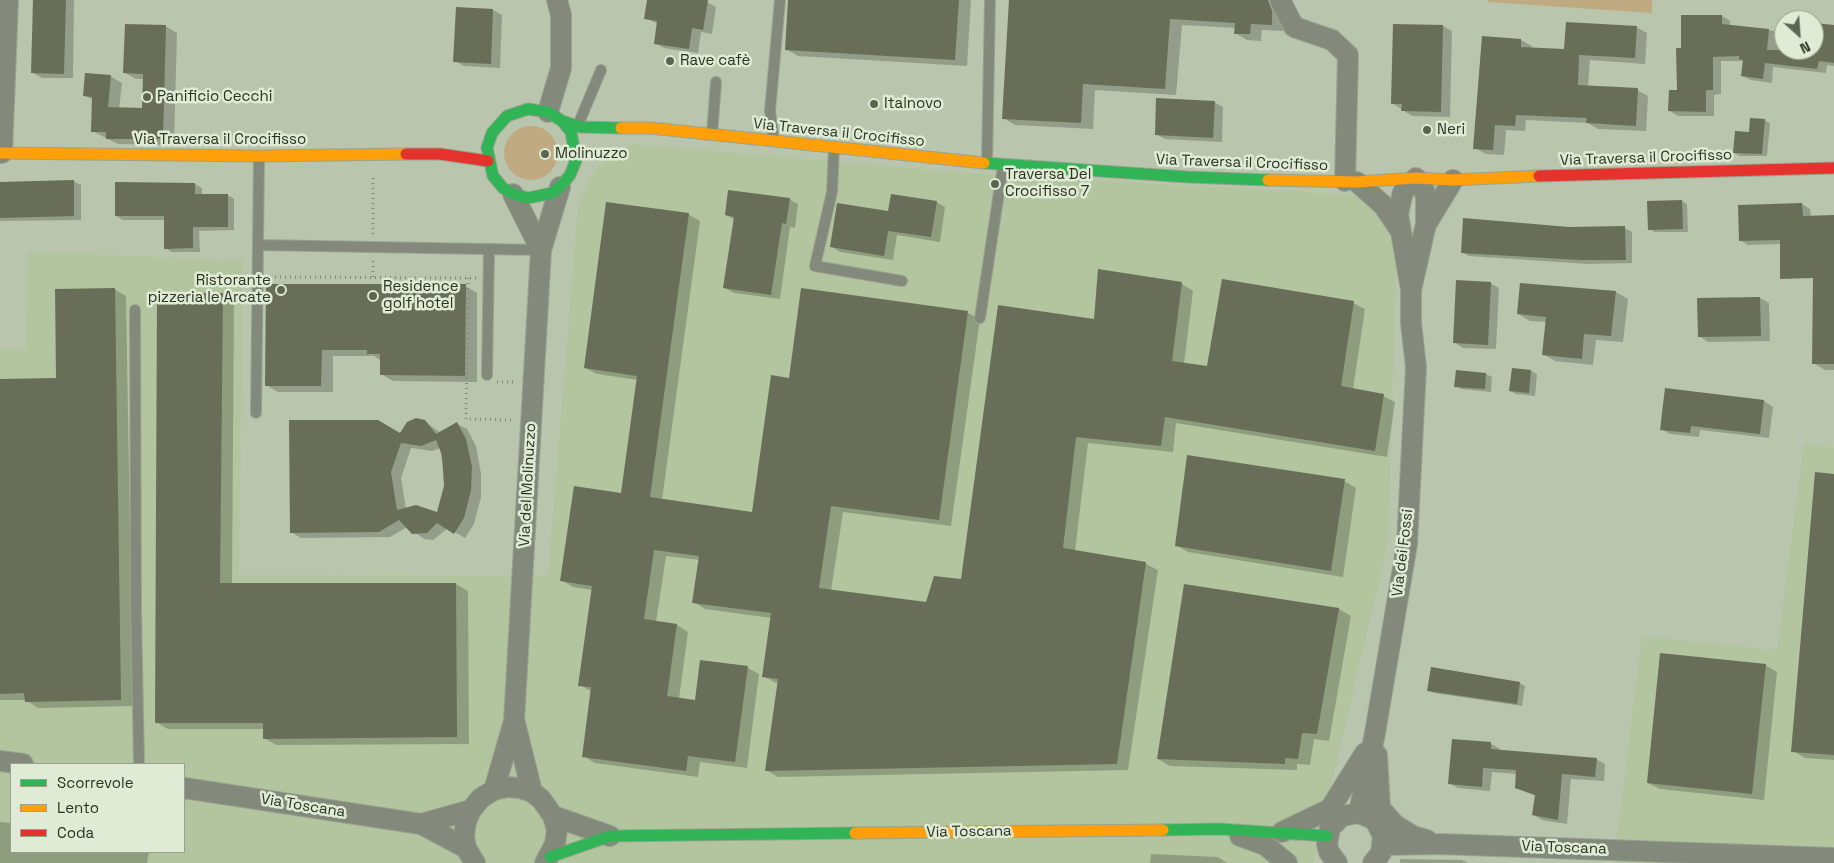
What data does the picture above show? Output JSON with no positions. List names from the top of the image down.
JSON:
{
  "streets": {
    "street": [
      "Via Traversa il Crocifisso",
      "Via del Molinuzzo",
      "Via dei Fossi",
      "Via Toscana"
    ]
  },
  "crossings": [
    ["Via Traversa il Crocifisso", "Via del Molinuzzo"],
    ["Via Traversa il Crocifisso", "Via dei Fossi"]
  ],
  "places": [
    "Rave cafè",
    "Panificio Cecchi",
    "Italnovo",
    "Neri",
    "Molinuzzo",
    "Traversa Del Crocifisso 7",
    "Ristorante pizzeria le Arcate",
    "Residence golf hotel"
  ],
  "legend": ["Scorrevole", "Lento", "Coda"],
  "north": "bottom right"
}
